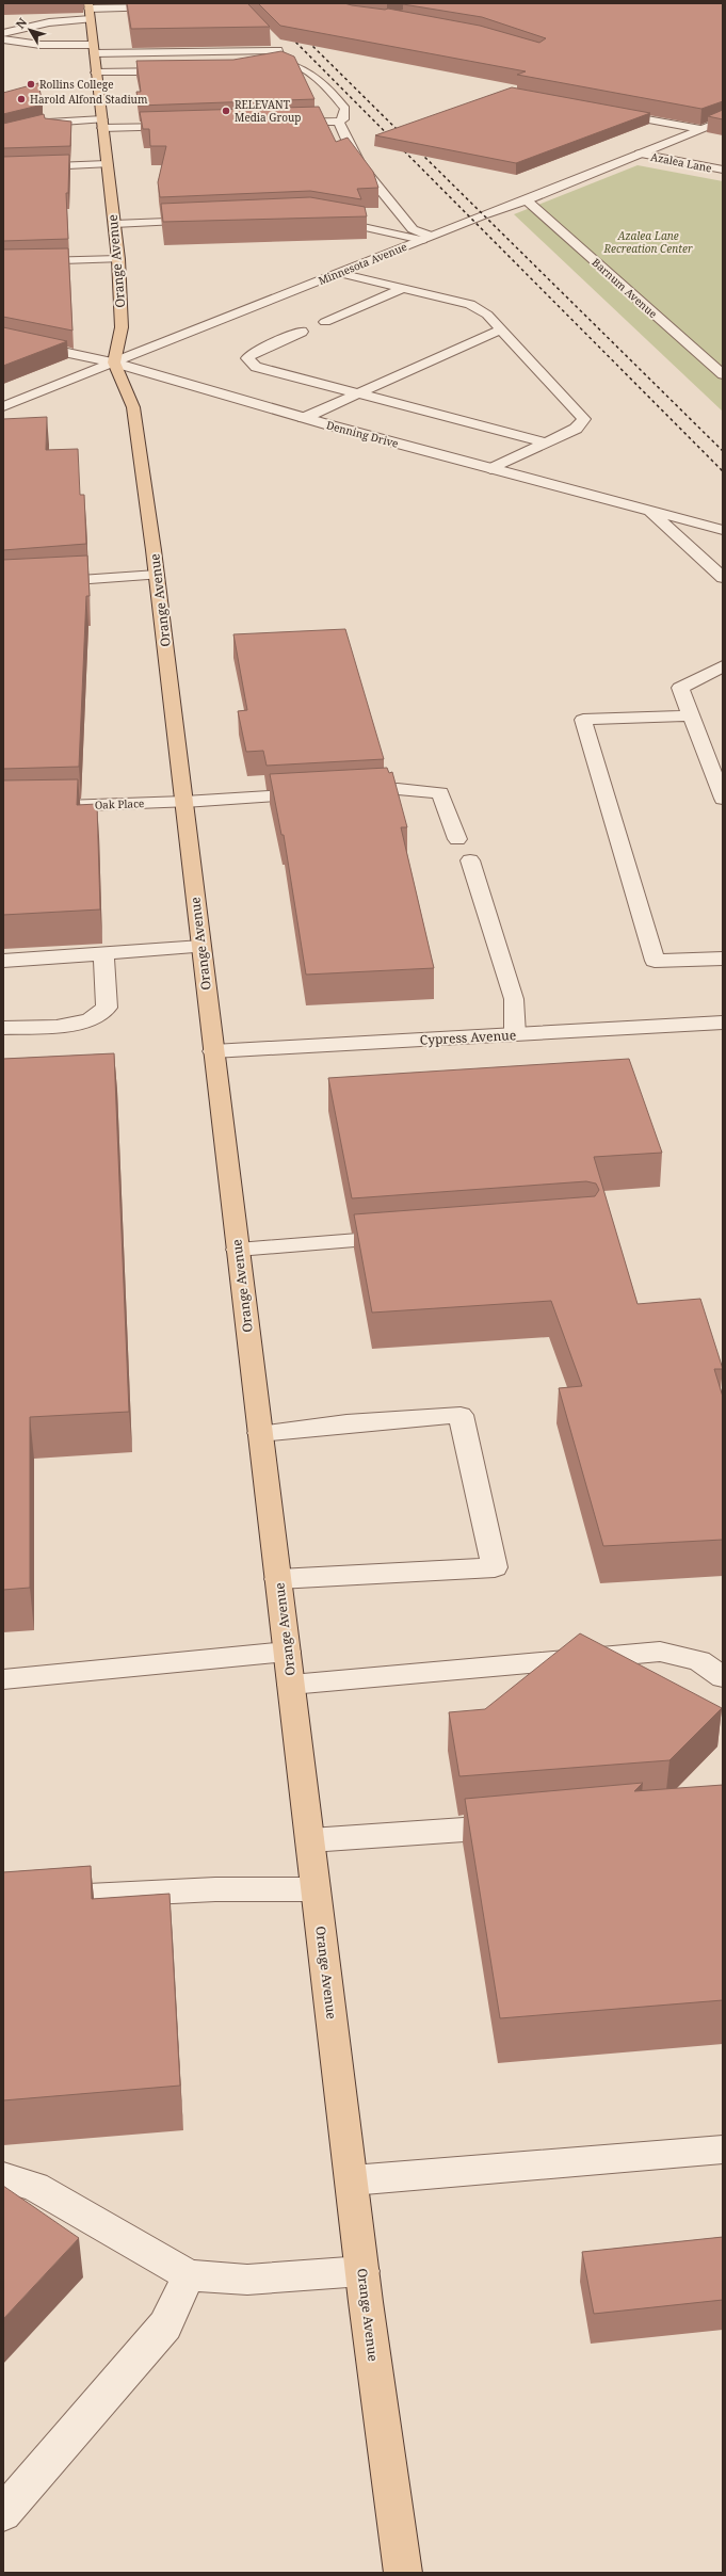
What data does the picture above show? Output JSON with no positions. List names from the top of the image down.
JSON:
{
  "streets": {
    "main road": ["Orange Avenue"],
    "street": [
      "Azalea Lane",
      "Minnesota Avenue",
      "Barnum Avenue",
      "Denning Drive",
      "Oak Place",
      "Cypress Avenue"
    ]
  },
  "crossings": [
    ["Azalea Lane", "Minnesota Avenue"],
    ["Orange Avenue", "Minnesota Avenue"],
    ["Orange Avenue", "Denning Drive"],
    ["Orange Avenue", "Oak Place"],
    ["Orange Avenue", "Cypress Avenue"],
    ["Minnesota Avenue", "Barnum Avenue"],
    ["Minnesota Avenue", "Denning Drive"]
  ],
  "parks": ["Azalea Lane Recreation Center"],
  "places": ["Rollins College", "Harold Alfond Stadium", "RELEVANT Media Group"],
  "north": "top left"
}
